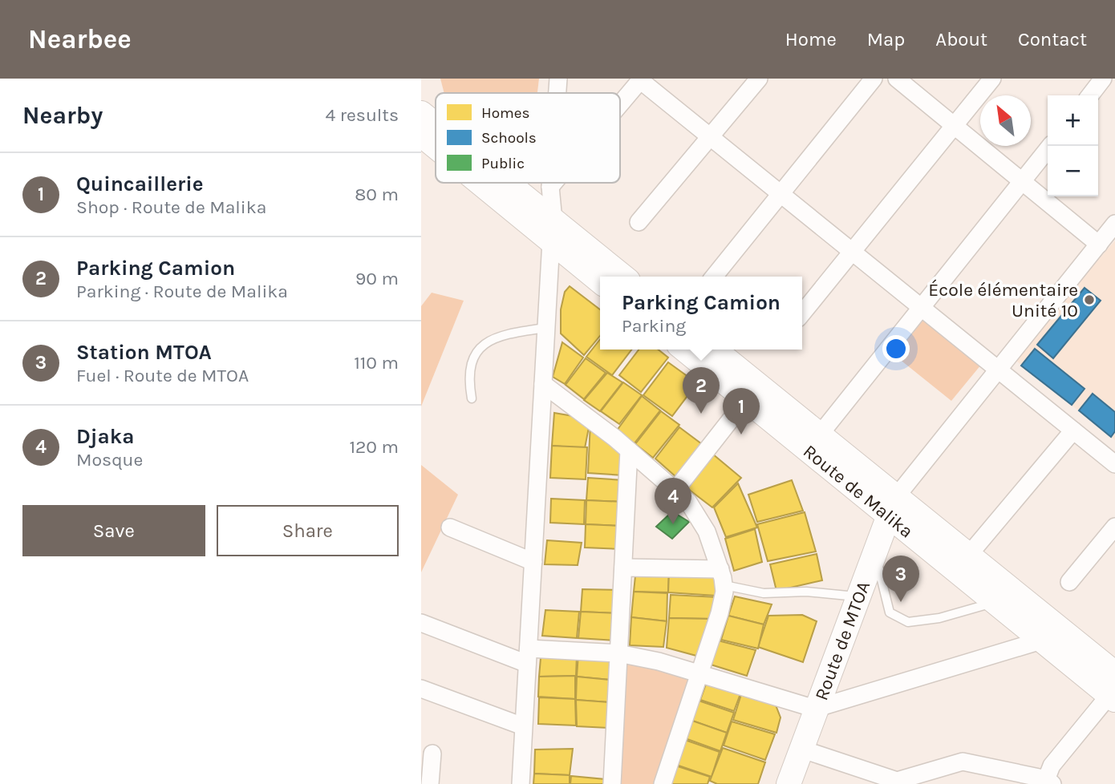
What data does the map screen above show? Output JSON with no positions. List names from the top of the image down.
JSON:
{
  "streets": {
    "main road": ["Route de Malika", "Route de MTOA"]
  },
  "crossings": [
    ["Route de Malika", "Route de MTOA"]
  ],
  "places": ["École élémentaire Unité 10"],
  "legend": ["Homes", "Schools", "Public"],
  "north": "top left",
  "page": {
    "header": "Nearbee",
    "nav": [
      "Home",
      "Map",
      "About",
      "Contact"
    ],
    "heading": ["Nearby", "4 results"],
    "map_buttons": ["+", "−"],
    "list": [
      {
        "mark": "1",
        "name": "Quincaillerie",
        "note": "Shop · Route de Malika",
        "value": "80 m"
      },
      {
        "mark": "2",
        "name": "Parking Camion",
        "note": "Parking · Route de Malika",
        "value": "90 m"
      },
      {
        "mark": "3",
        "name": "Station MTOA",
        "note": "Fuel · Route de MTOA",
        "value": "110 m"
      },
      {
        "mark": "4",
        "name": "Djaka",
        "note": "Mosque",
        "value": "120 m"
      }
    ],
    "popup": ["Parking Camion", "Parking"],
    "pins": [
      "2",
      "1",
      "4",
      "3"
    ],
    "buttons": ["Save", "Share"]
  }
}
